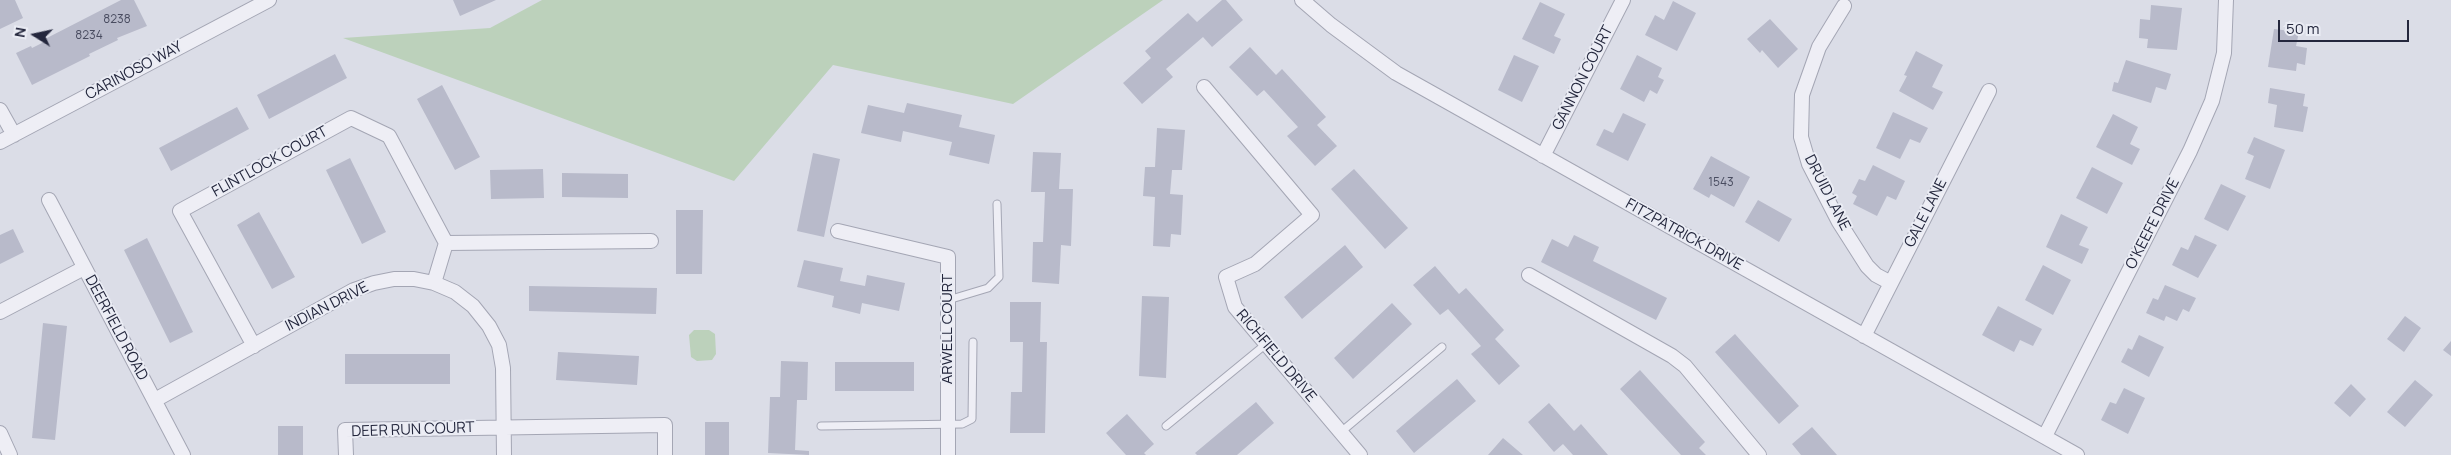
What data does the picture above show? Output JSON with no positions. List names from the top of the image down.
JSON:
{
  "streets": {
    "street": [
      "CARINOSO WAY",
      "GANNON COURT",
      "FLINTLOCK COURT",
      "DRUID LANE",
      "GALE LANE",
      "O'KEEFE DRIVE",
      "FITZPATRICK DRIVE",
      "INDIAN DRIVE",
      "DEERFIELD ROAD",
      "ARWELL COURT",
      "RICHFIELD DRIVE",
      "DEER RUN COURT"
    ]
  },
  "crossings": [
    ["GANNON COURT", "FITZPATRICK DRIVE"],
    ["FLINTLOCK COURT", "INDIAN DRIVE"],
    ["DRUID LANE", "GALE LANE"],
    ["GALE LANE", "FITZPATRICK DRIVE"],
    ["O'KEEFE DRIVE", "FITZPATRICK DRIVE"],
    ["INDIAN DRIVE", "DEERFIELD ROAD"],
    ["INDIAN DRIVE", "DEER RUN COURT"]
  ],
  "house_numbers": ["8238", "8234", "1543"],
  "scale_bar": "50 m",
  "north": "left"
}
